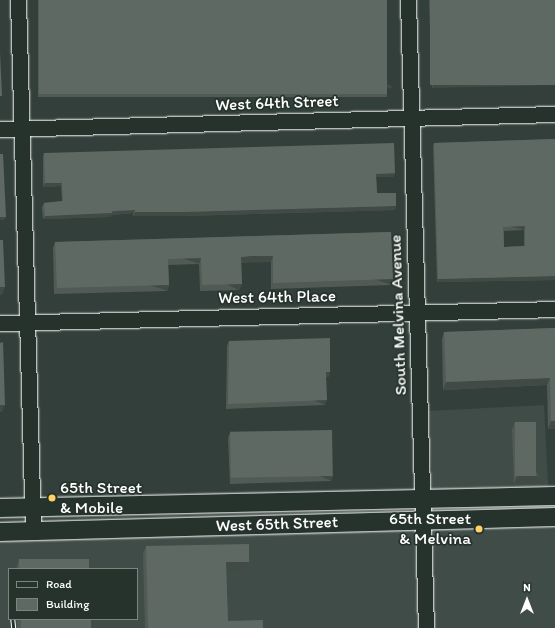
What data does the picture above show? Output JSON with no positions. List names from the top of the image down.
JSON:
{
  "streets": {
    "street": [
      "West 64th Street",
      "West 64th Place",
      "South Melvina Avenue",
      "West 65th Street"
    ]
  },
  "crossings": [
    ["West 64th Street", "South Melvina Avenue"],
    ["West 64th Place", "South Melvina Avenue"],
    ["South Melvina Avenue", "West 65th Street"]
  ],
  "places": ["65th Street & Mobile", "65th Street & Melvina"],
  "legend": ["Road", "Building"],
  "north": "top"
}
